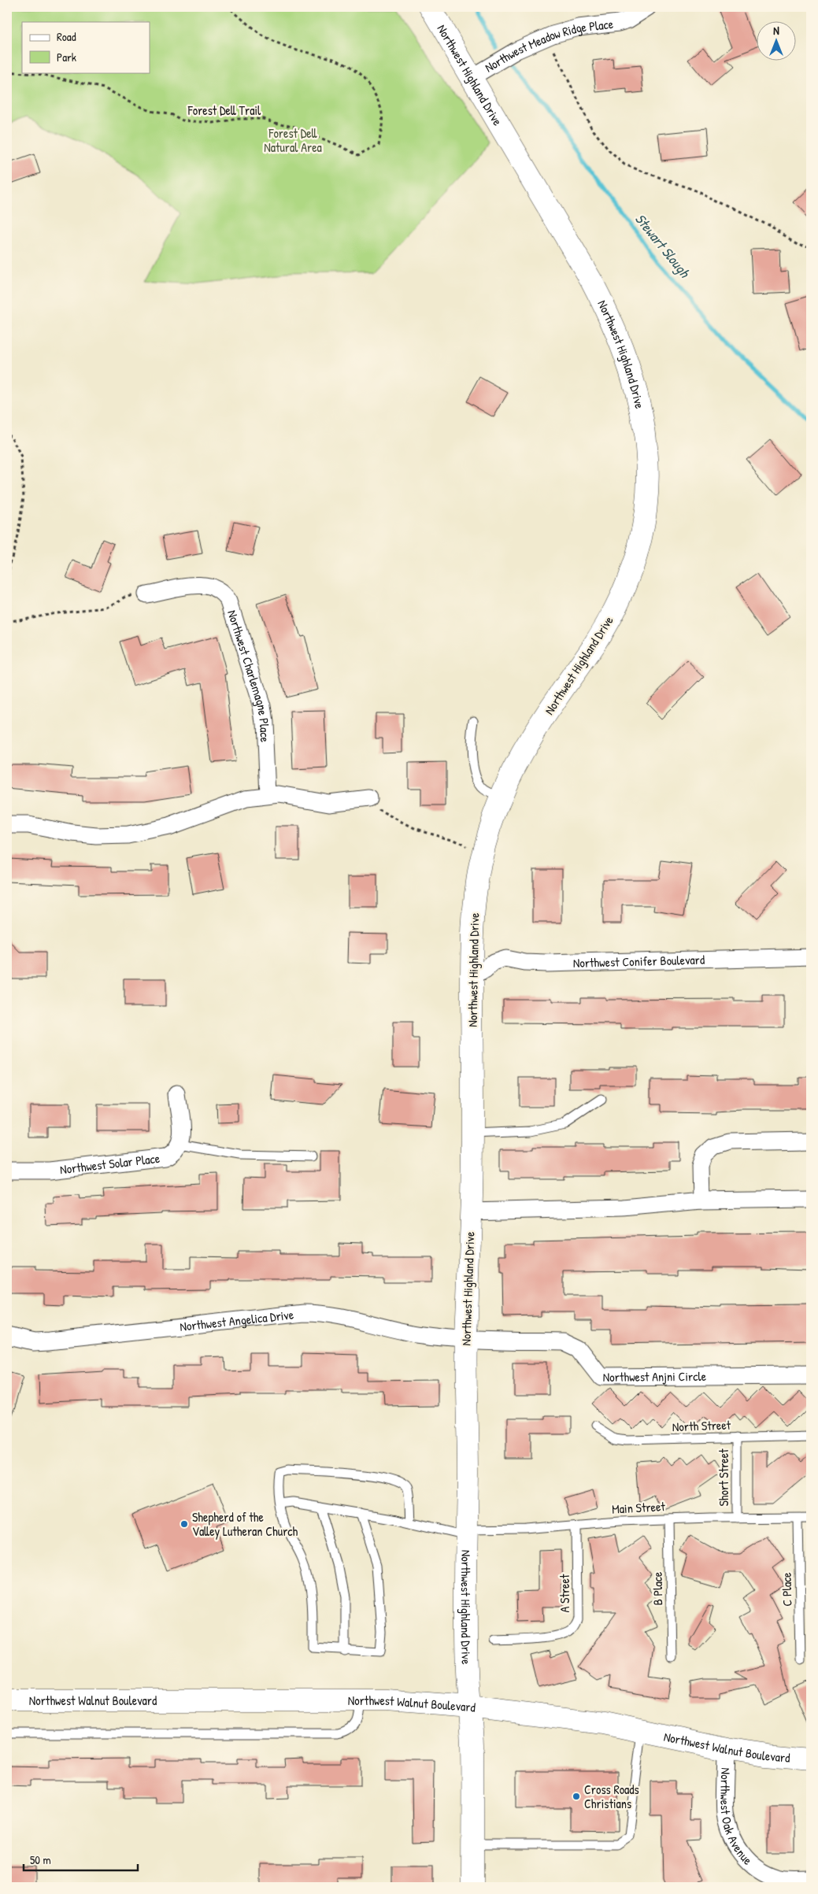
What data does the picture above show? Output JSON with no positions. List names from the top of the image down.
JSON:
{
  "streets": {
    "main road": ["Northwest Highland Drive", "Northwest Walnut Boulevard"],
    "street": [
      "Northwest Meadow Ridge Place",
      "Northwest Charlemagne Place",
      "Northwest Conifer Boulevard",
      "Northwest Solar Place",
      "Northwest Angelica Drive",
      "Northwest Anjni Circle",
      "Northwest Oak Avenue"
    ],
    "lane": [
      "North Street",
      "Short Street",
      "Main Street",
      "B Place",
      "C Place",
      "A Street"
    ],
    "path": ["Forest Dell Trail"]
  },
  "crossings": [
    ["Northwest Meadow Ridge Place", "Northwest Highland Drive"],
    ["Northwest Highland Drive", "Northwest Conifer Boulevard"],
    ["Northwest Highland Drive", "Northwest Angelica Drive"],
    ["Northwest Highland Drive", "Northwest Anjni Circle"],
    ["Northwest Highland Drive", "Main Street"],
    ["Northwest Highland Drive", "Northwest Walnut Boulevard"],
    ["Northwest Angelica Drive", "Northwest Anjni Circle"],
    ["North Street", "Short Street"],
    ["Short Street", "Main Street"],
    ["Main Street", "B Place"],
    ["Main Street", "C Place"],
    ["Main Street", "A Street"],
    ["Northwest Walnut Boulevard", "Northwest Oak Avenue"]
  ],
  "water": ["Stewart Slough"],
  "parks": ["Forest Dell Natural Area"],
  "places": ["Shepherd of the Valley Lutheran Church", "Cross Roads Christians"],
  "legend": ["Road", "Park"],
  "scale_bar": "50 m",
  "north": "top"
}
